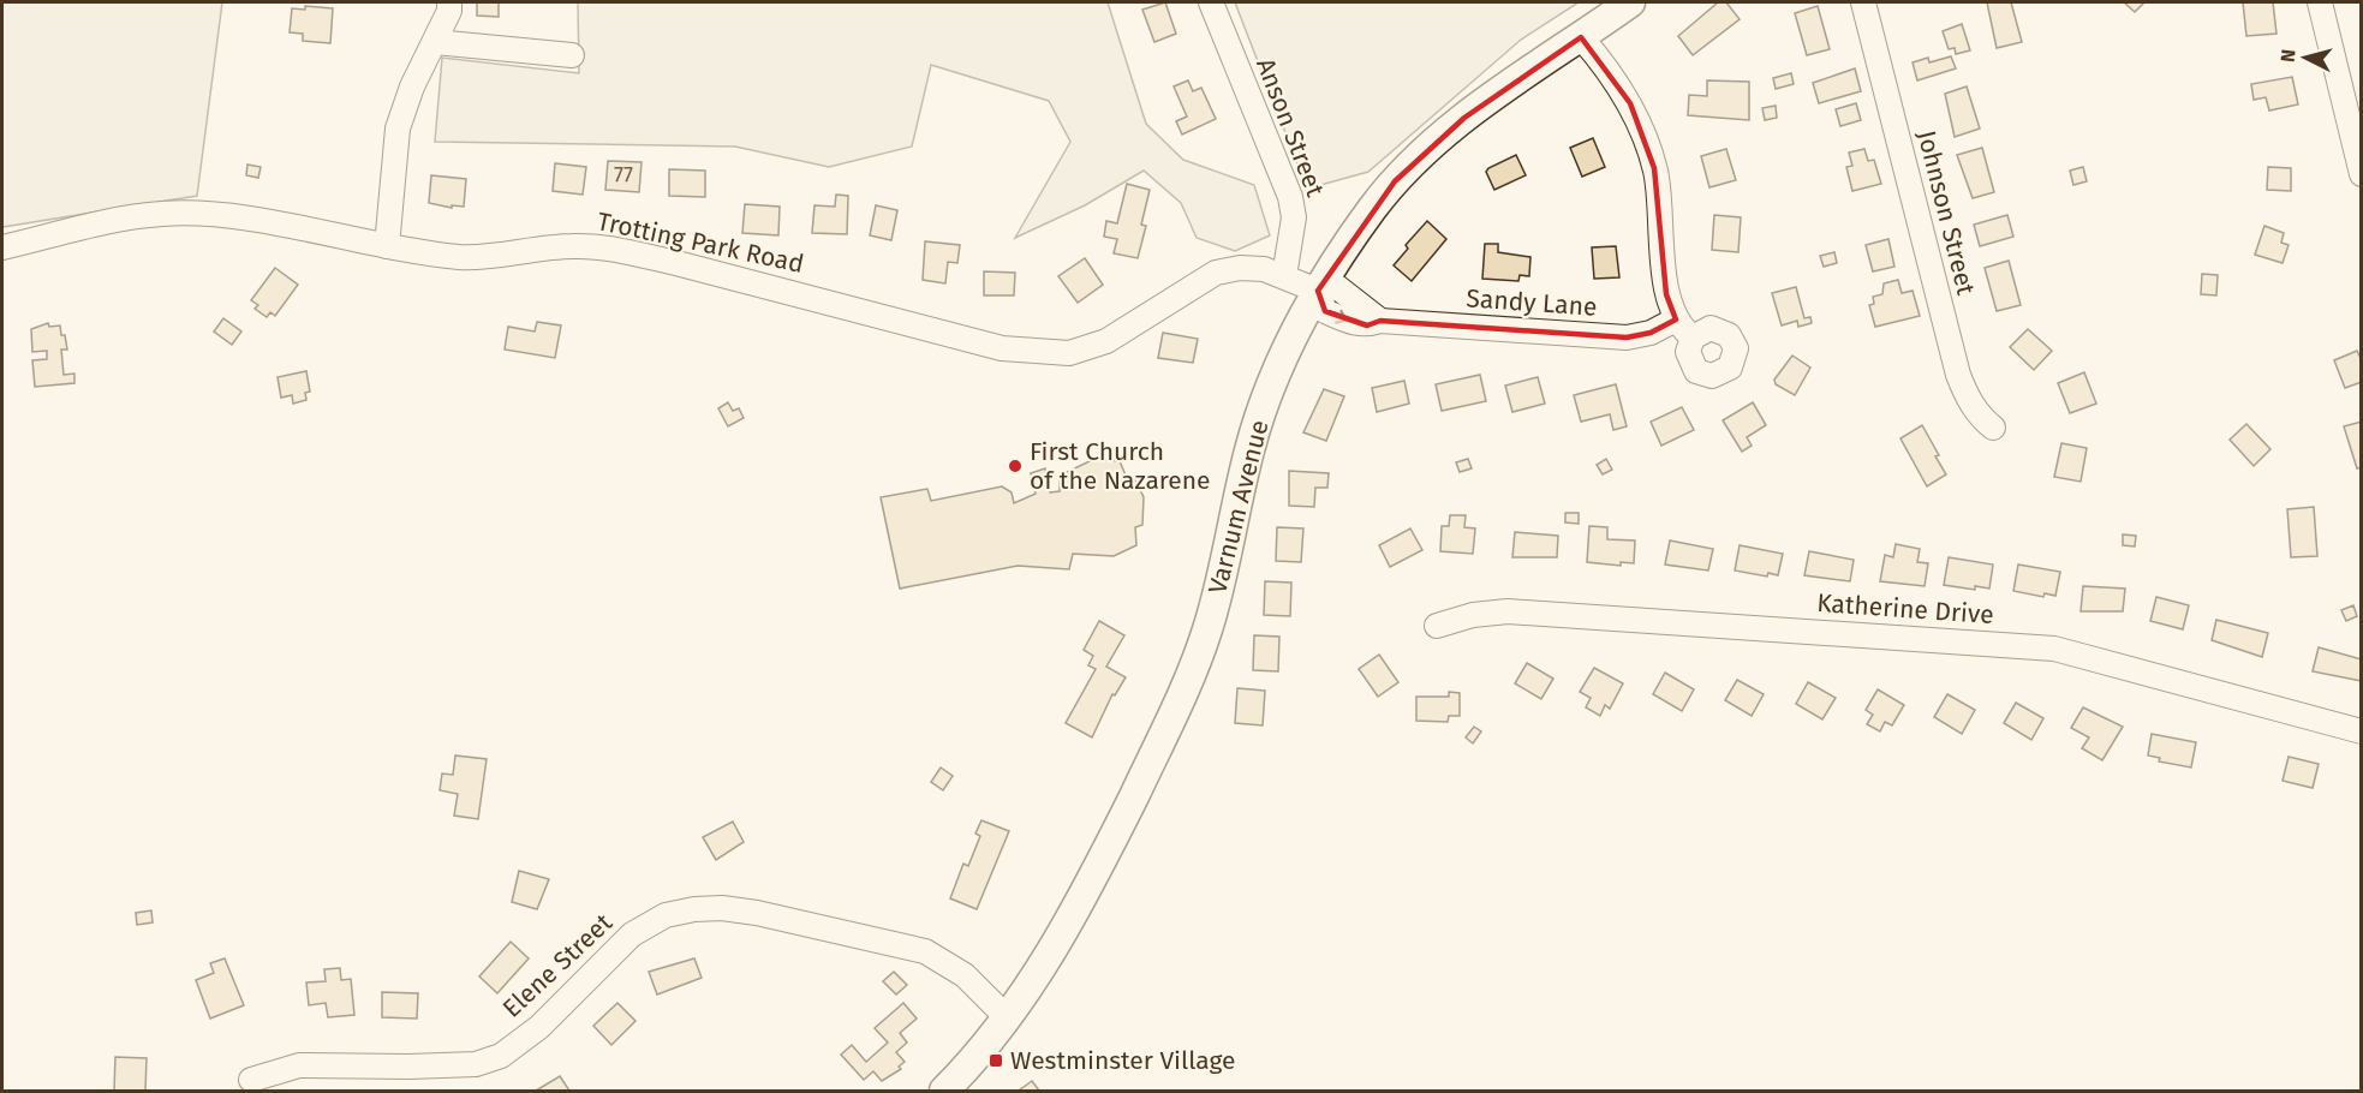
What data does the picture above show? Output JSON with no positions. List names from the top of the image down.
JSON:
{
  "streets": {
    "main road": ["Varnum Avenue"],
    "street": [
      "Anson Street",
      "Johnson Street",
      "Trotting Park Road",
      "Sandy Lane",
      "Katherine Drive",
      "Elene Street"
    ]
  },
  "crossings": [
    ["Anson Street", "Trotting Park Road"],
    ["Trotting Park Road", "Sandy Lane"],
    ["Trotting Park Road", "Varnum Avenue"],
    ["Sandy Lane", "Varnum Avenue"],
    ["Varnum Avenue", "Elene Street"]
  ],
  "places": {
    "other": ["First Church of the Nazarene"],
    "transit": ["Westminster Village"]
  },
  "house_numbers": ["77"],
  "north": "left"
}
